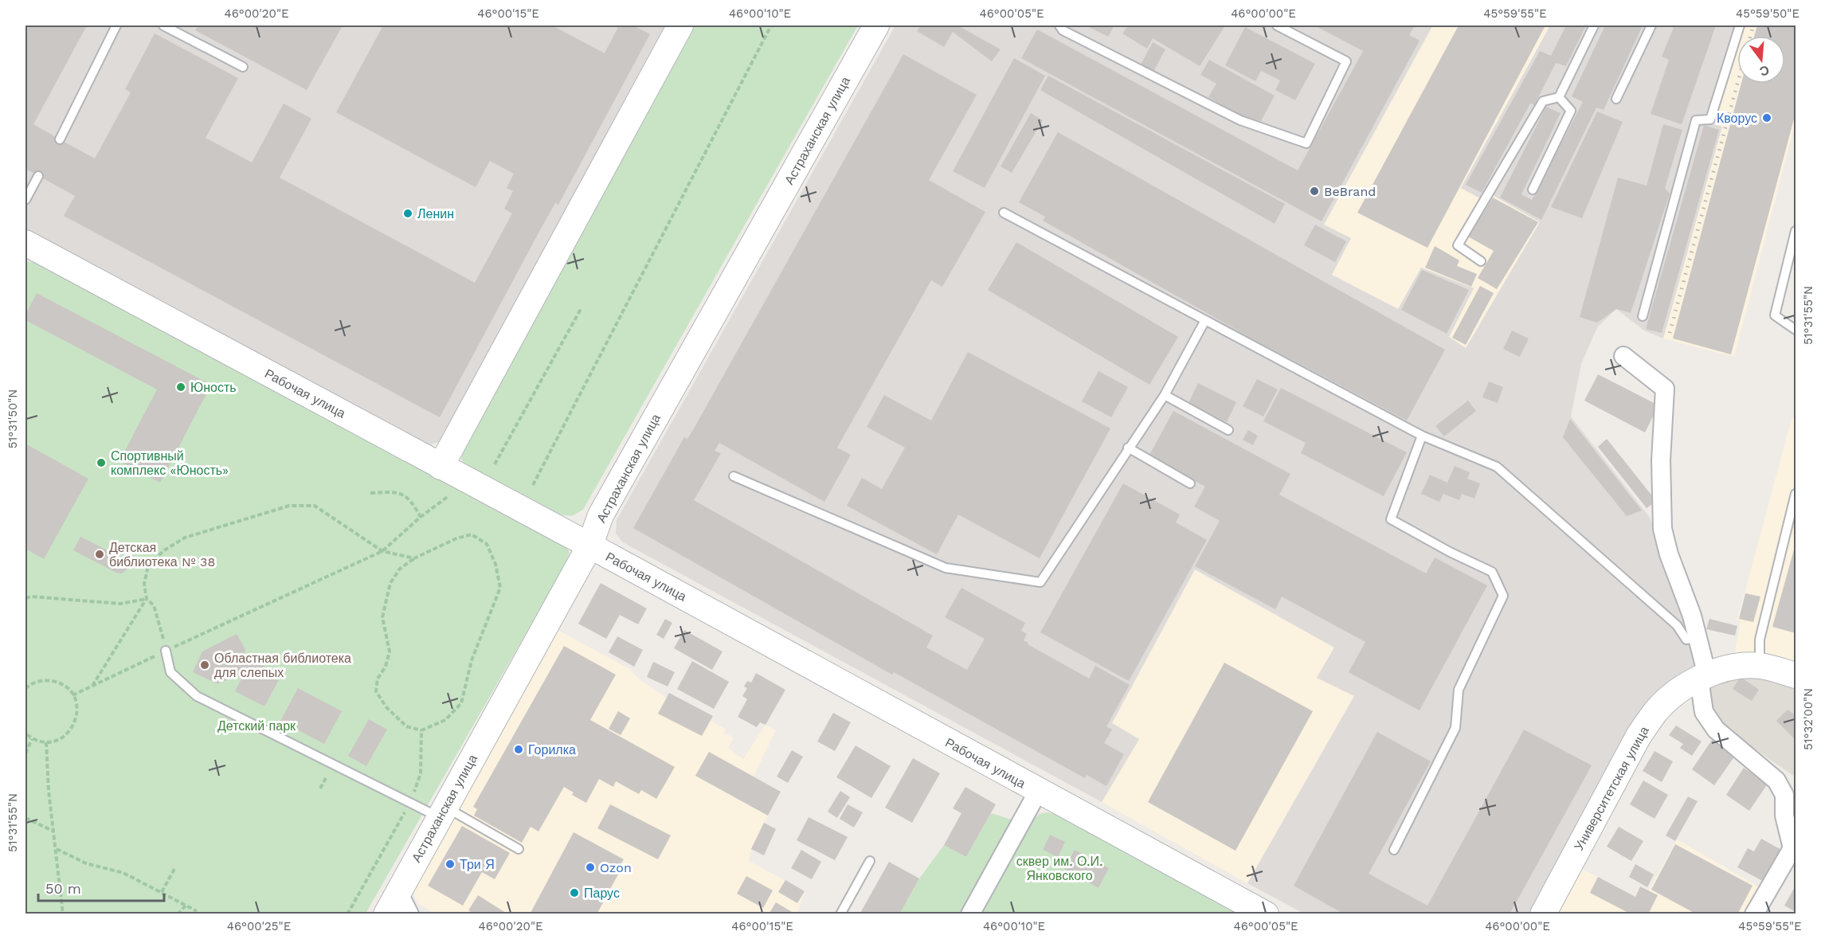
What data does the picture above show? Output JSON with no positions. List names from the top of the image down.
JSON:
{
  "streets": {
    "main road": ["Астраханская улица", "Рабочая улица", "Университетская улица"]
  },
  "crossings": [
    ["Астраханская улица", "Рабочая улица"]
  ],
  "parks": ["Детский парк", "сквер им. О.И. Янковского"],
  "places": [
    "Кворус",
    "BeBrand",
    "Ленин",
    "Юность",
    "Спортивный комплекс «Юность»",
    "Детская библиотека № 38",
    "Областная библиотека для слепых",
    "Горилка",
    "Три Я",
    "Ozon",
    "Парус"
  ],
  "scale_bar": "50 m",
  "north": "bottom",
  "coordinates": [
    "46°00'20\"E",
    "46°00'15\"E",
    "46°00'10\"E",
    "46°00'05\"E",
    "46°00'00\"E",
    "45°59'55\"E",
    "45°59'50\"E",
    "51°31'55\"N",
    "51°31'50\"N",
    "51°32'00\"N",
    "46°00'25\"E"
  ]
}
